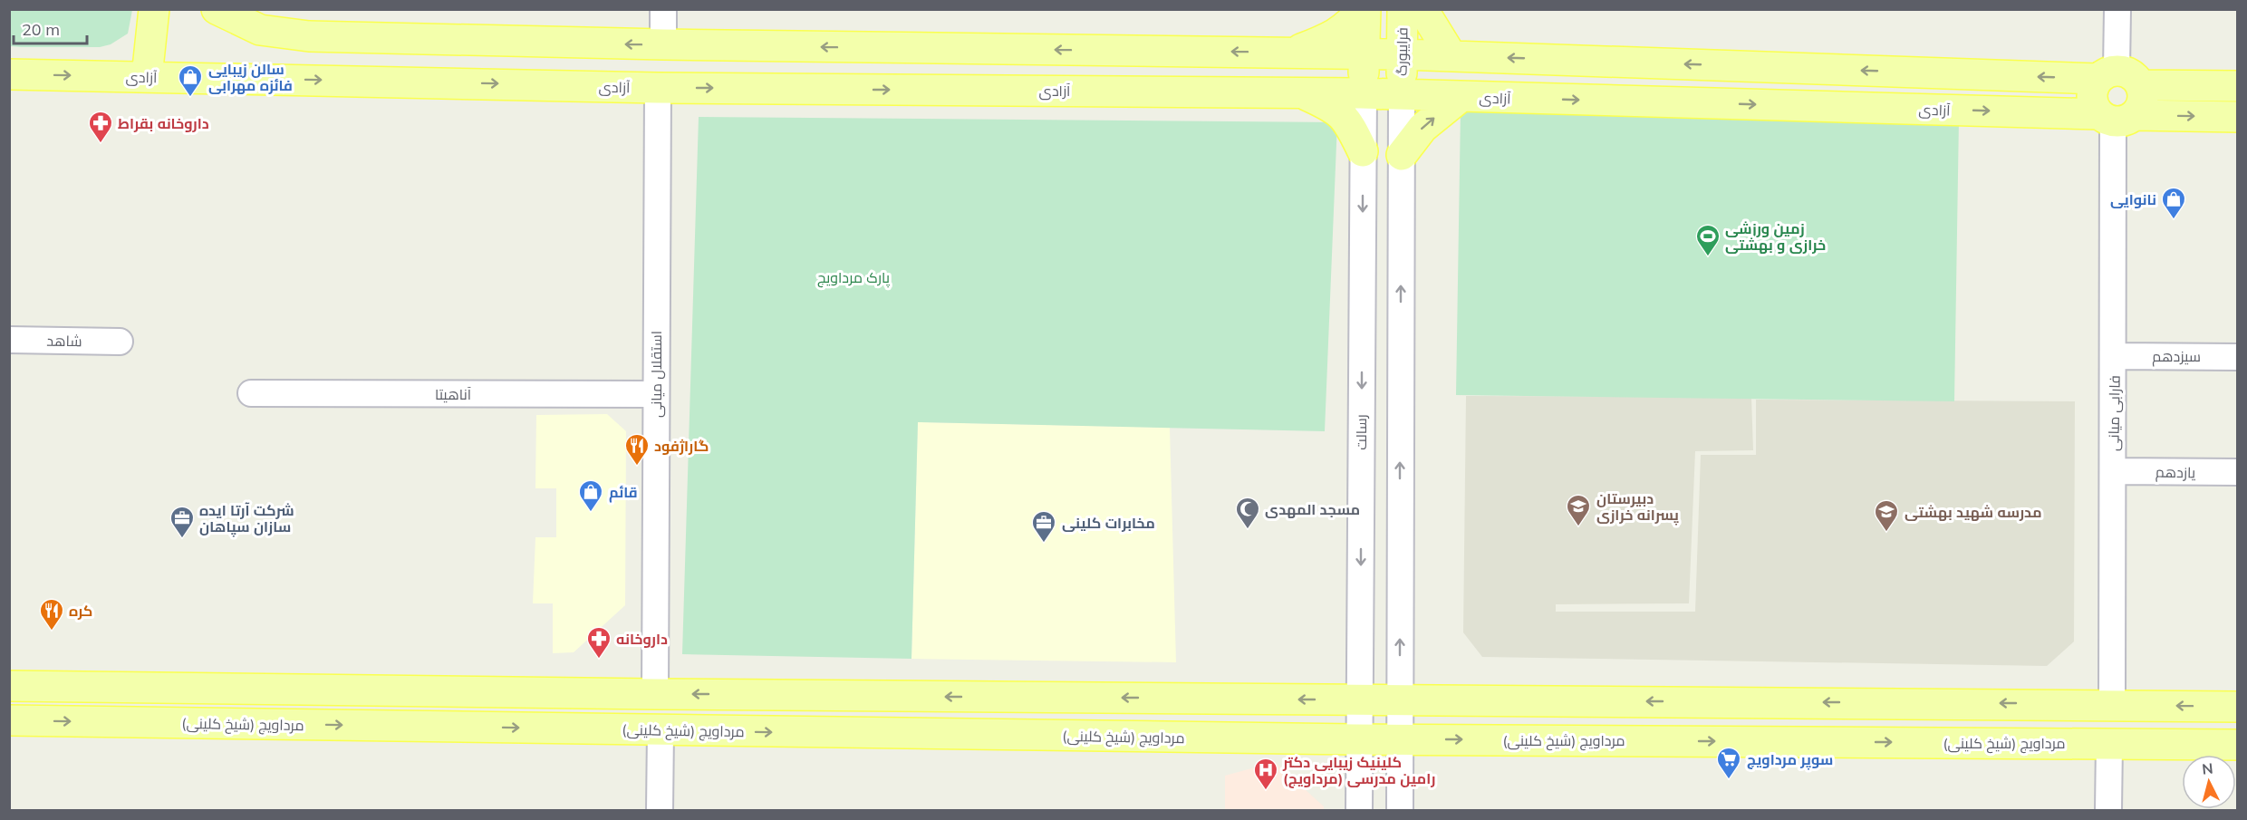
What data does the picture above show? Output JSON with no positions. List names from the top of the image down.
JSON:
{
  "streets": {
    "main road": [
      "فرایبورگ",
      "آزادی",
      "رسالت",
      "مرداویج (شیخ کلینی)"
    ],
    "street": [
      "شاهد",
      "سیزدهم",
      "استقلال میانی",
      "آناهیتا",
      "فارابی میانی",
      "یازدهم"
    ]
  },
  "crossings": [
    ["فرایبورگ", "آزادی"],
    ["آزادی", "استقلال میانی"],
    ["آزادی", "فارابی میانی"],
    ["آزادی", "رسالت"],
    ["سیزدهم", "فارابی میانی"],
    ["استقلال میانی", "آناهیتا"],
    ["فارابی میانی", "یازدهم"],
    ["رسالت", "مرداویج (شیخ کلینی)"]
  ],
  "one_way": ["رسالت"],
  "parks": ["پارک مرداویج"],
  "places": {
    "shop": ["سالن زیبایی فائزه مهرابی", "نانوایی", "قائم"],
    "pharmacy": ["داروخانه بقراط", "داروخانه"],
    "sports": ["زمین ورزشی خرازی و بهشتی"],
    "restaurant": ["گاراژفود", "کره"],
    "school or university": ["دبیرستان پسرانه خرازی", "مدرسه شهید بهشتی"],
    "mosque": ["مسجد المهدی"],
    "office": ["شرکت آرتا ایده سازان سپاهان", "مخابرات کلینی"],
    "supermarket": ["سوپر مرداویچ"],
    "hospital": ["کلینیک زیبایی دکتر رامین مدرسی (مرداویج)"]
  },
  "scale_bar": "20 m",
  "north": "top"
}
